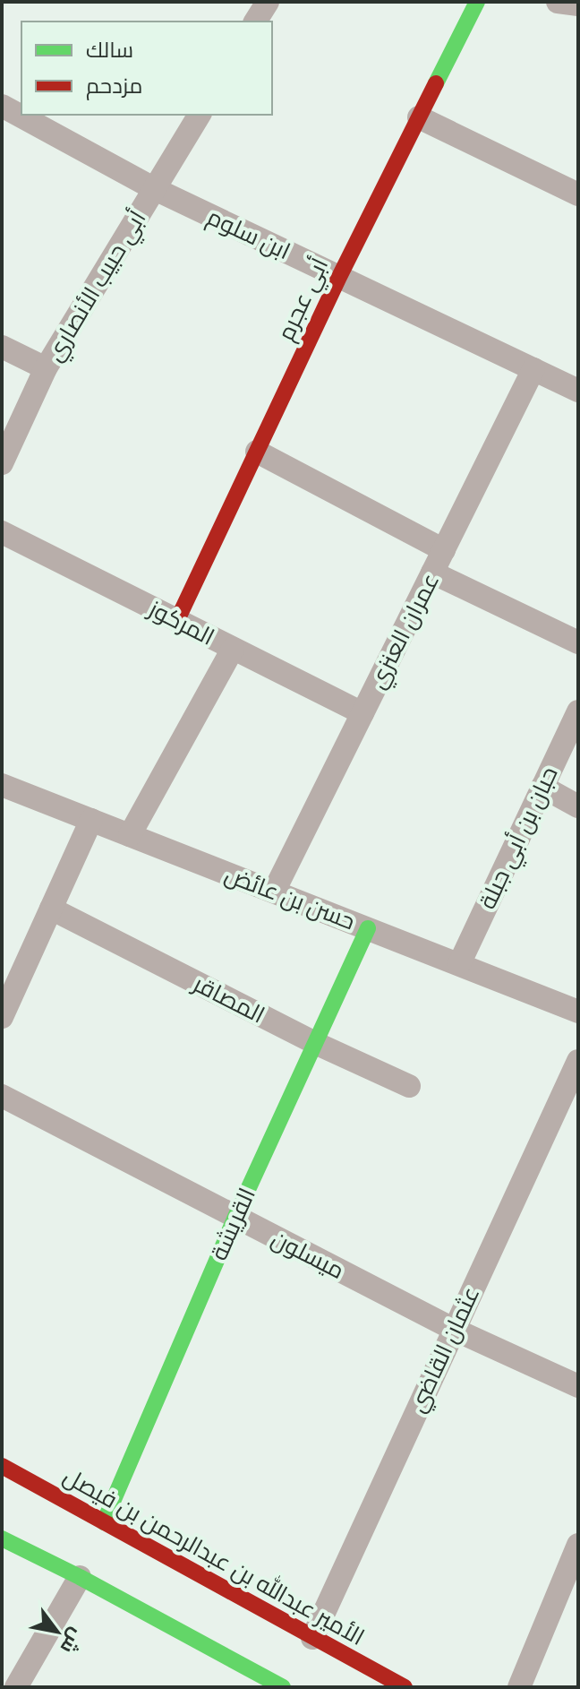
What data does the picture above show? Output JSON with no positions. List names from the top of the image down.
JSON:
{
  "streets": {
    "street": [
      "ابن سلوم",
      "أبي حبيب الأنصاري",
      "أبي عجرم",
      "المركوز",
      "عمران العنزي",
      "حبان بن أبي جبلة",
      "حسن بن عائض",
      "المصاقر",
      "القريشة",
      "ميسلون",
      "عثمان القاضي",
      "الأمير عبدالله بن عبدالرحمن بن فيصل"
    ]
  },
  "crossings": [
    ["ابن سلوم", "أبي حبيب الأنصاري"],
    ["ابن سلوم", "أبي عجرم"],
    ["ابن سلوم", "عمران العنزي"],
    ["أبي عجرم", "المركوز"],
    ["المركوز", "عمران العنزي"],
    ["عمران العنزي", "حسن بن عائض"],
    ["حبان بن أبي جبلة", "حسن بن عائض"],
    ["حسن بن عائض", "القريشة"],
    ["المصاقر", "القريشة"],
    ["القريشة", "ميسلون"],
    ["القريشة", "الأمير عبدالله بن عبدالرحمن بن فيصل"],
    ["ميسلون", "عثمان القاضي"],
    ["عثمان القاضي", "الأمير عبدالله بن عبدالرحمن بن فيصل"]
  ],
  "legend": ["سالك", "مزدحم"],
  "north": "bottom right"
}
